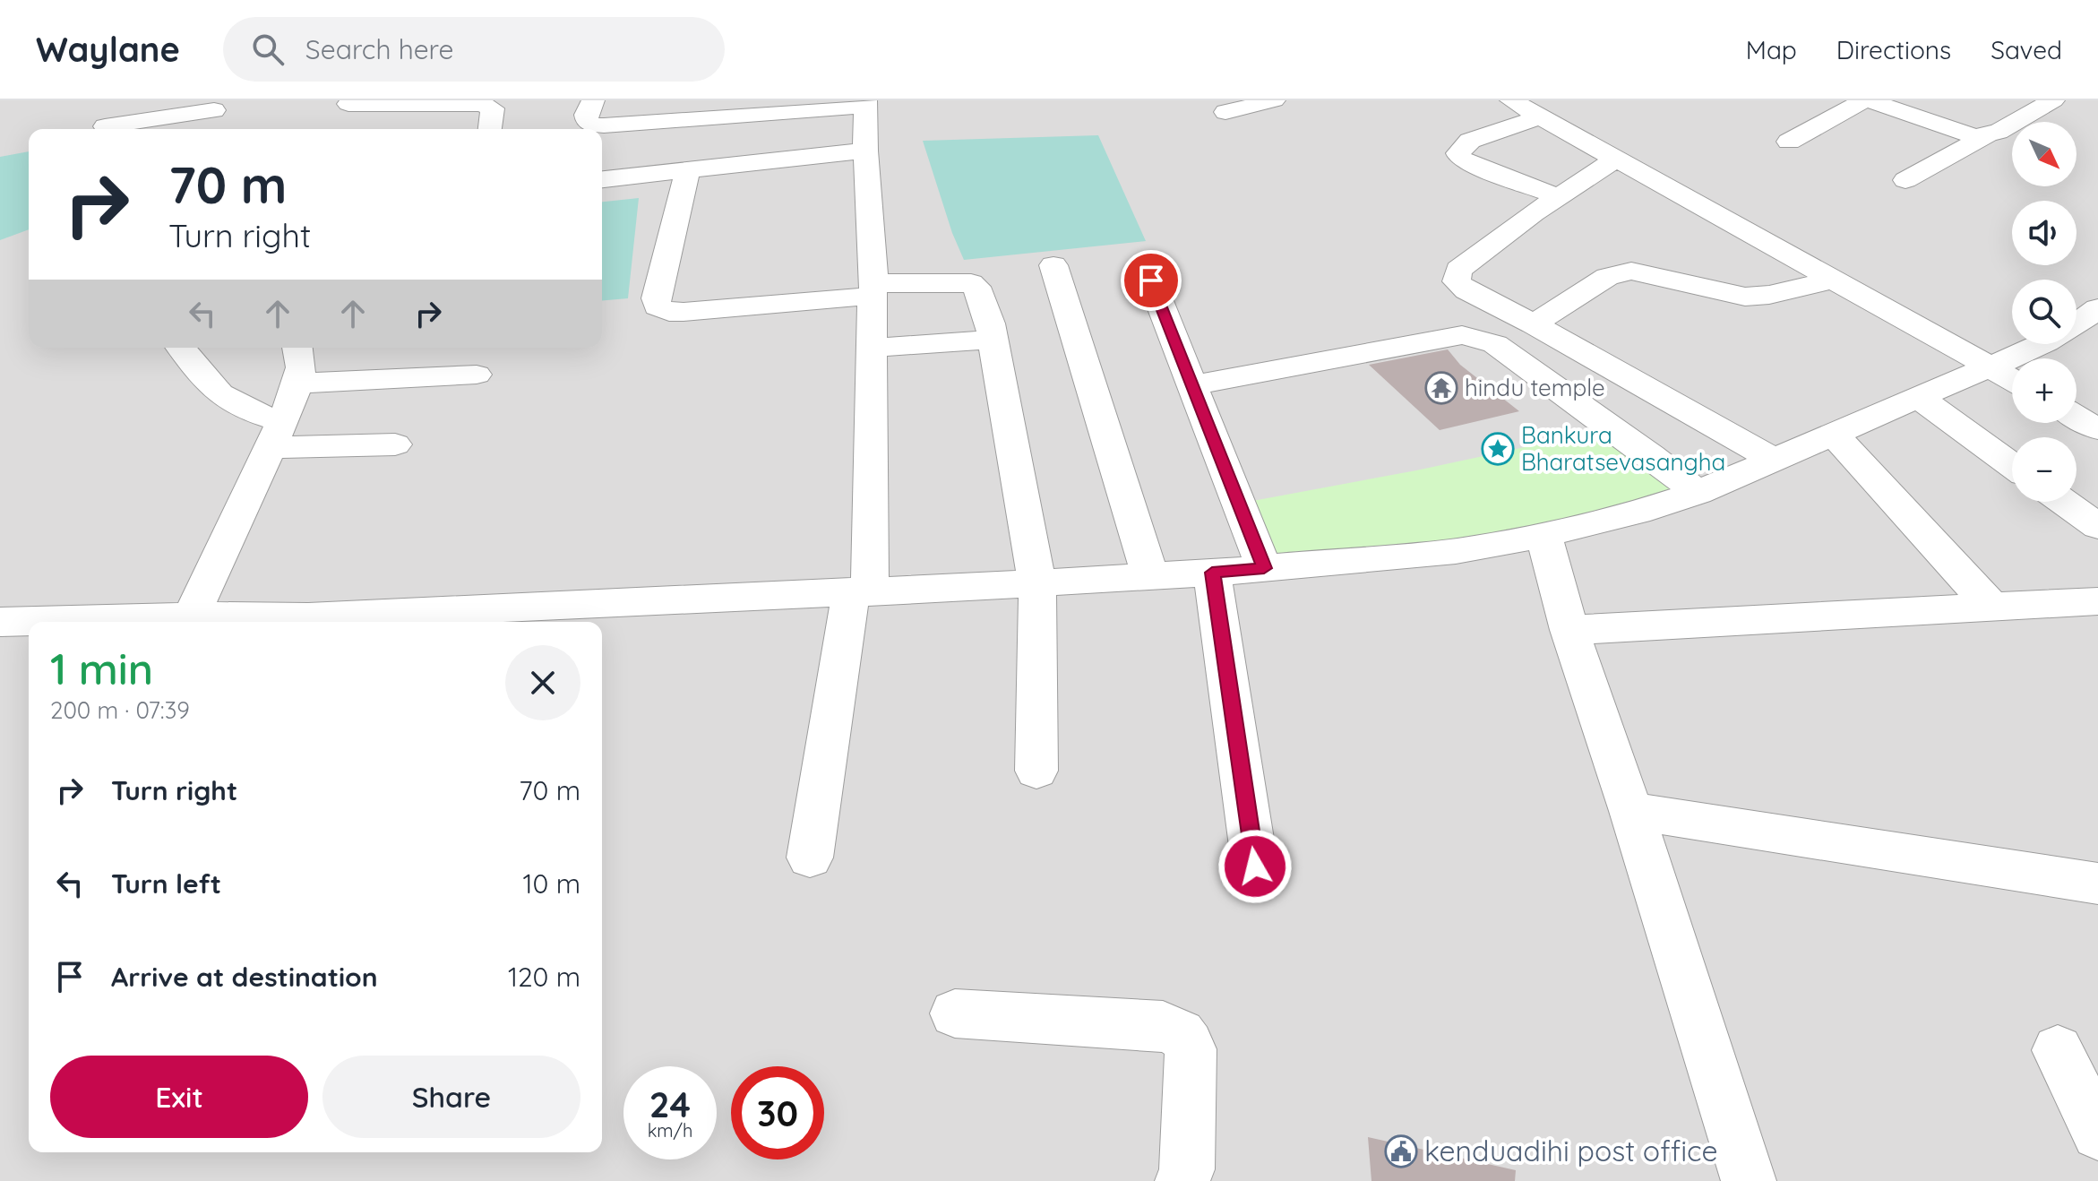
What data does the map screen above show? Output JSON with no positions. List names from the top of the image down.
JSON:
{
  "places": {
    "temple": ["hindu temple"],
    "place": ["Bankura Bharatsevasangha"],
    "public building": ["kenduadihi post office"]
  },
  "north": "bottom right",
  "page": {
    "header": "Waylane",
    "search": "Search here",
    "nav": ["Map", "Directions", "Saved"],
    "map_buttons": ["+", "−"],
    "turn": ["70 m", "Turn right"],
    "heading": ["1 min", "200 m · 07:39"],
    "list": [
      {
        "name": "Turn right",
        "value": "70 m"
      },
      {
        "name": "Turn left",
        "value": "10 m"
      },
      {
        "name": "Arrive at destination",
        "value": "120 m"
      }
    ],
    "buttons": ["Exit", "Share"],
    "speed": "24 km/h",
    "limit": "30"
  }
}
